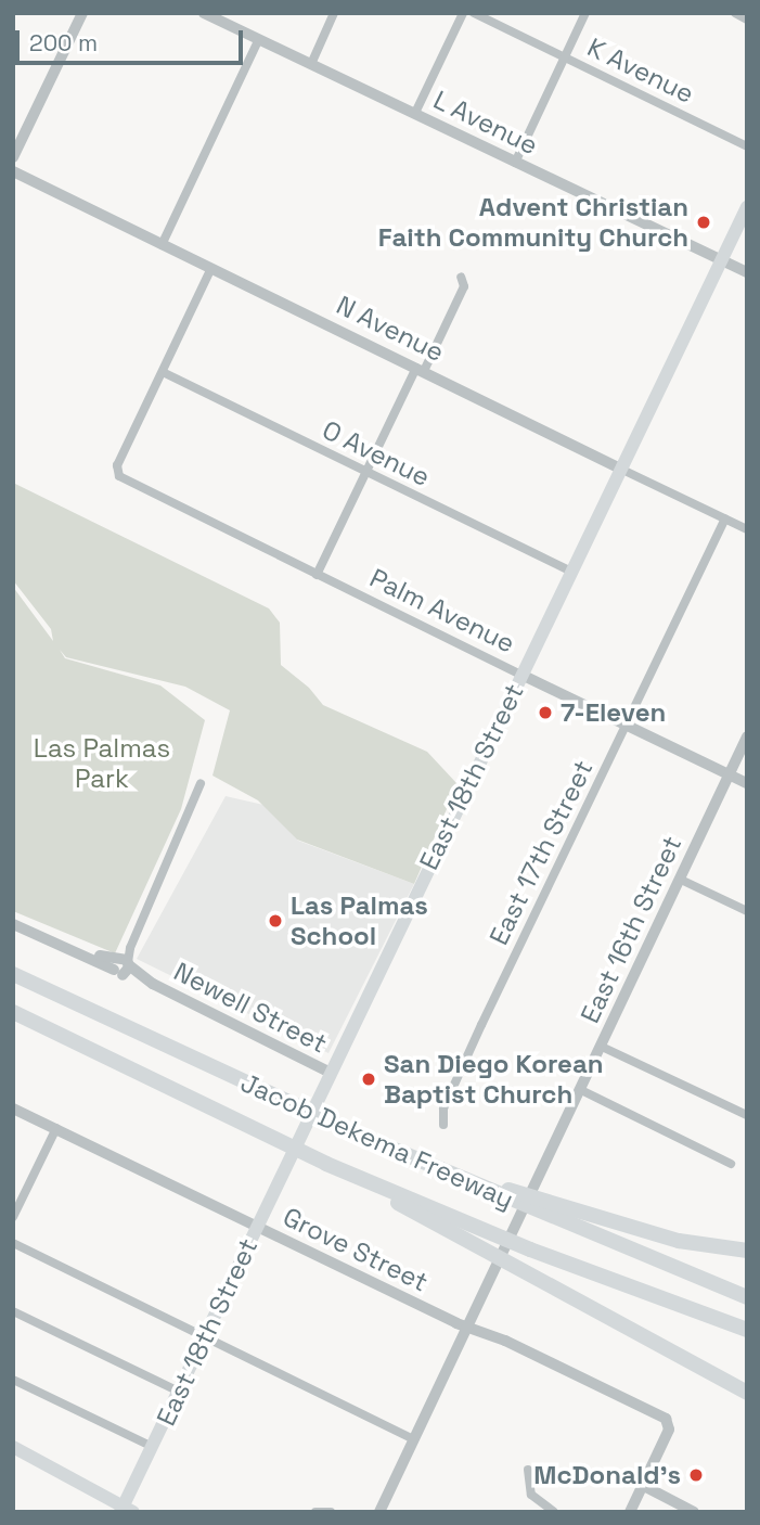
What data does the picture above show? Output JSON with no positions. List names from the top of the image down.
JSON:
{
  "streets": {
    "highway": ["Jacob Dekema Freeway"],
    "main road": ["East 18th Street"],
    "street": [
      "K Avenue",
      "L Avenue",
      "N Avenue",
      "O Avenue",
      "Palm Avenue",
      "East 17th Street",
      "East 16th Street",
      "Newell Street",
      "Grove Street"
    ]
  },
  "crossings": [
    ["L Avenue", "East 18th Street"],
    ["N Avenue", "East 18th Street"],
    ["N Avenue", "East 17th Street"],
    ["O Avenue", "Palm Avenue"],
    ["O Avenue", "East 18th Street"],
    ["Palm Avenue", "East 18th Street"],
    ["Palm Avenue", "East 17th Street"],
    ["Palm Avenue", "East 16th Street"],
    ["East 18th Street", "Newell Street"],
    ["East 18th Street", "Grove Street"],
    ["East 16th Street", "Grove Street"]
  ],
  "parks": ["Las Palmas Park"],
  "places": [
    "Advent Christian Faith Community Church",
    "7-Eleven",
    "Las Palmas School",
    "San Diego Korean Baptist Church",
    "McDonald's"
  ],
  "scale_bar": "200 m"
}
